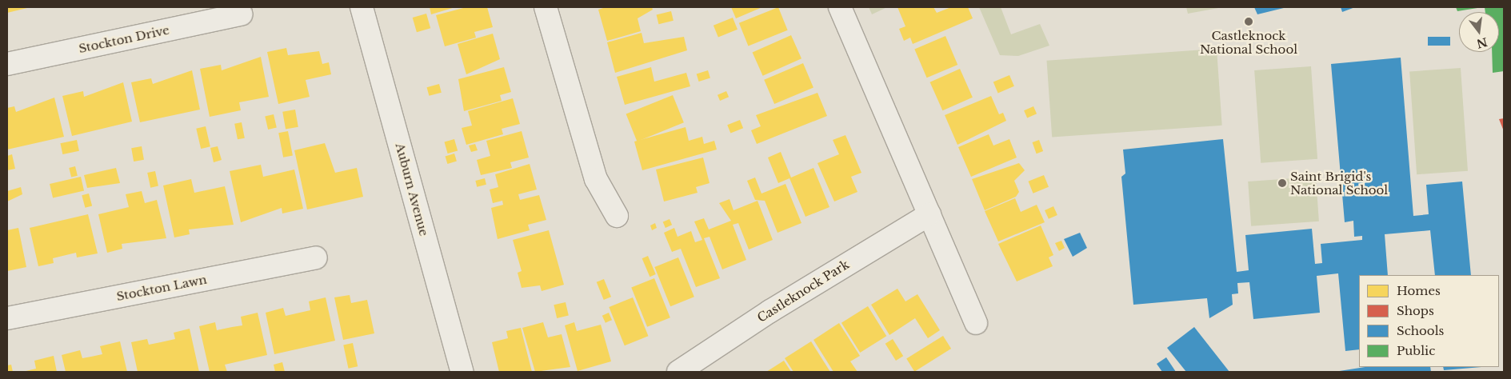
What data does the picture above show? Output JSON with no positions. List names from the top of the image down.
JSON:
{
  "streets": {
    "street": [
      "Stockton Drive",
      "Auburn Avenue",
      "Stockton Lawn",
      "Castleknock Park"
    ]
  },
  "places": ["Castleknock National School", "Saint Brigid's National School"],
  "legend": [
    "Homes",
    "Shops",
    "Schools",
    "Public"
  ],
  "north": "bottom"
}
